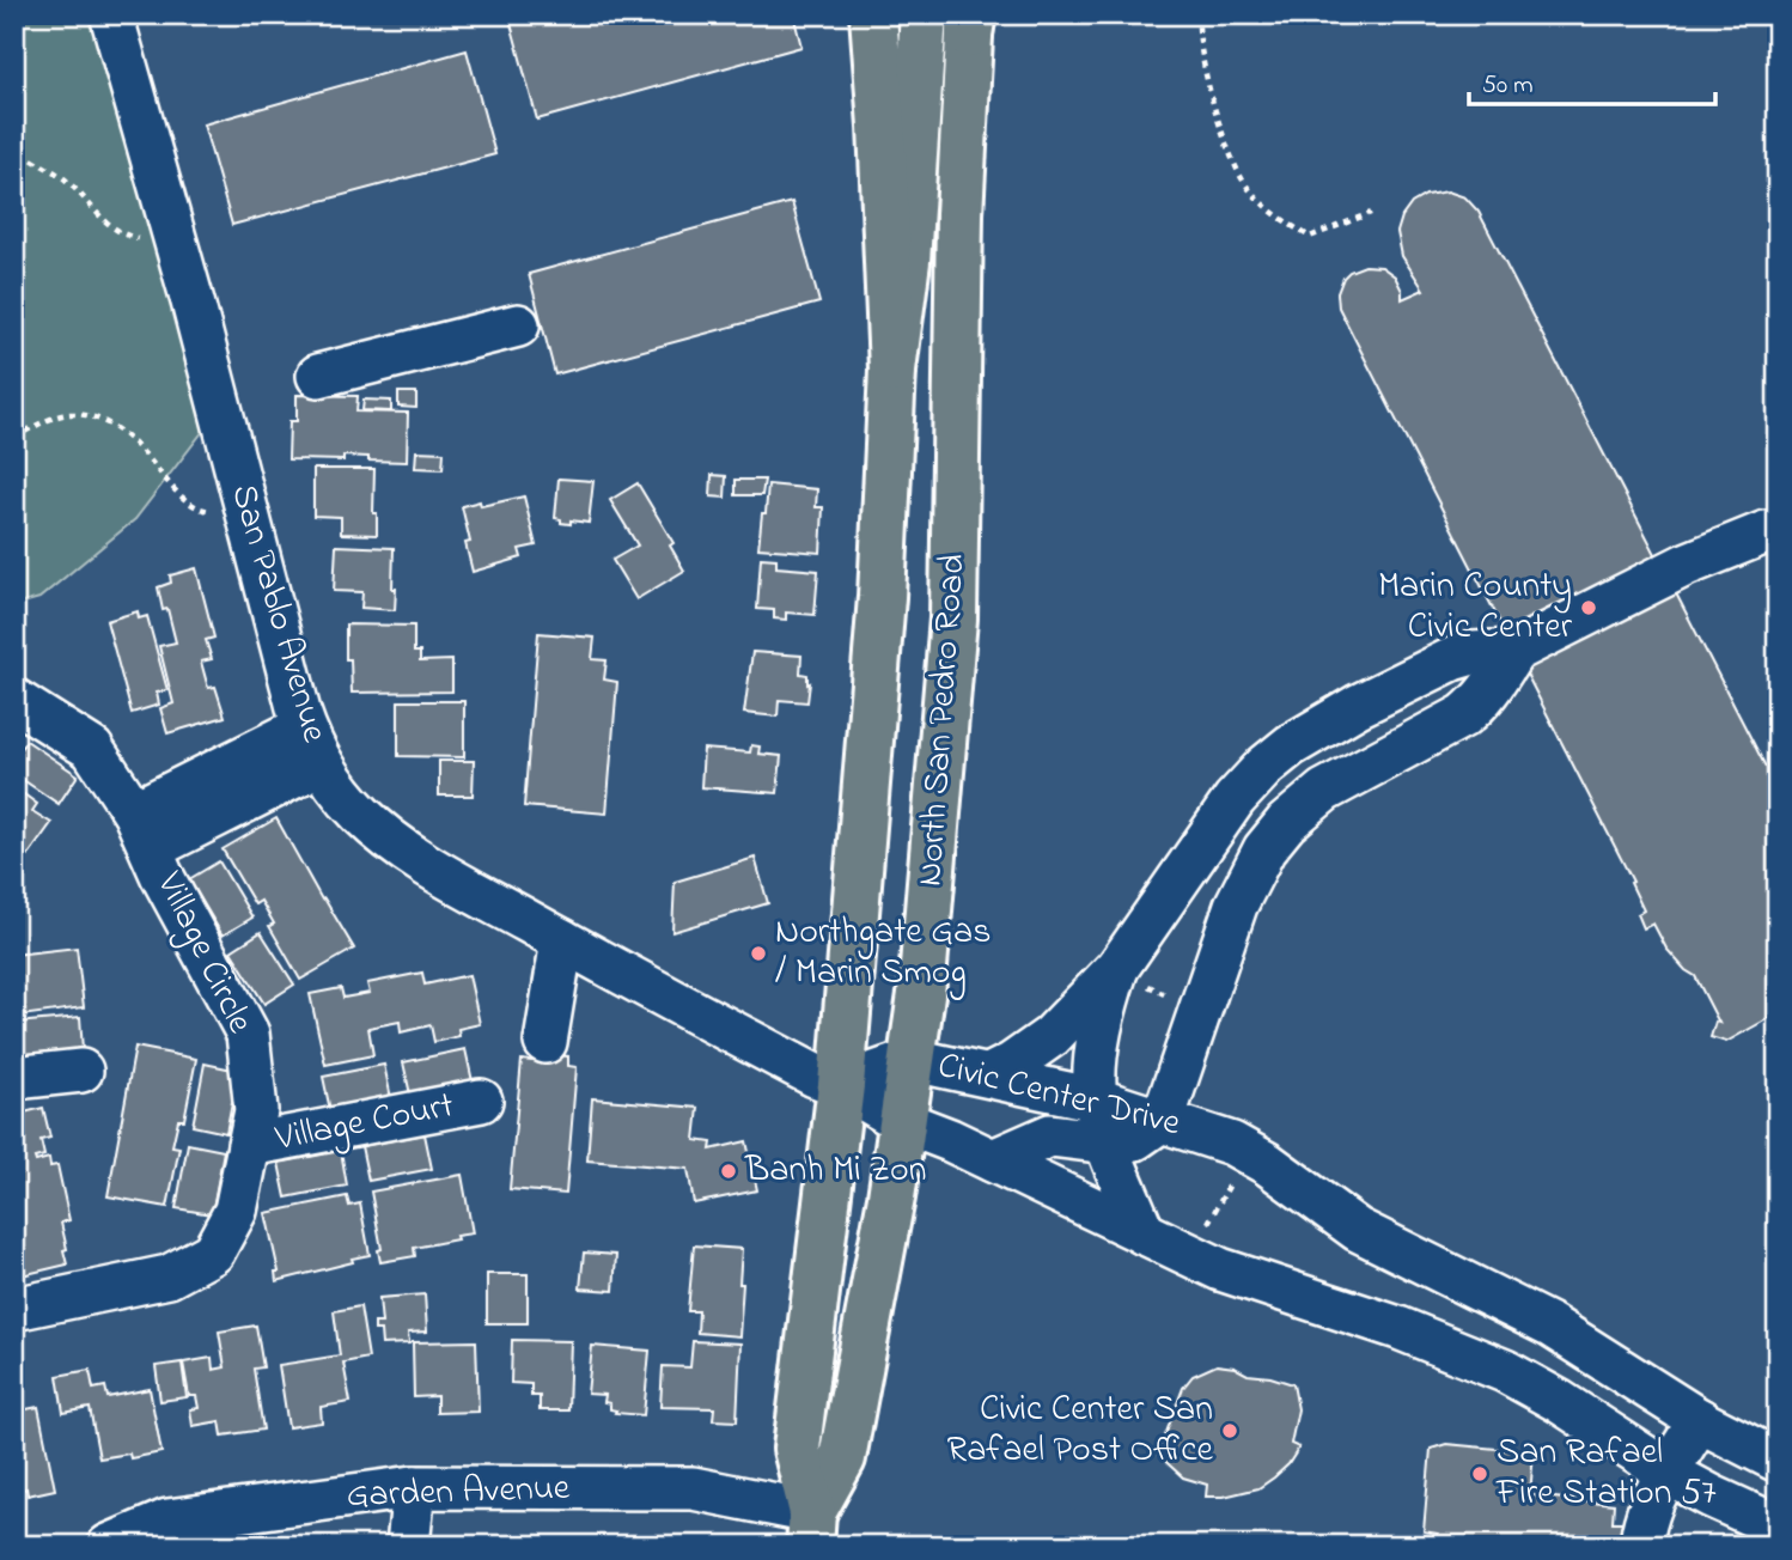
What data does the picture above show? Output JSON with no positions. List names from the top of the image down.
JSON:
{
  "streets": {
    "main road": ["North San Pedro Road"],
    "street": [
      "San Pablo Avenue",
      "Village Circle",
      "Civic Center Drive",
      "Village Court",
      "Garden Avenue"
    ]
  },
  "crossings": [
    ["San Pablo Avenue", "North San Pedro Road"],
    ["San Pablo Avenue", "Civic Center Drive"],
    ["North San Pedro Road", "Civic Center Drive"],
    ["North San Pedro Road", "Garden Avenue"],
    ["Village Circle", "Village Court"]
  ],
  "places": [
    "Marin County Civic Center",
    "Northgate Gas / Marin Smog",
    "Banh Mi Zon",
    "Civic Center San Rafael Post Office",
    "San Rafael Fire Station 57"
  ],
  "scale_bar": "50 m"
}
